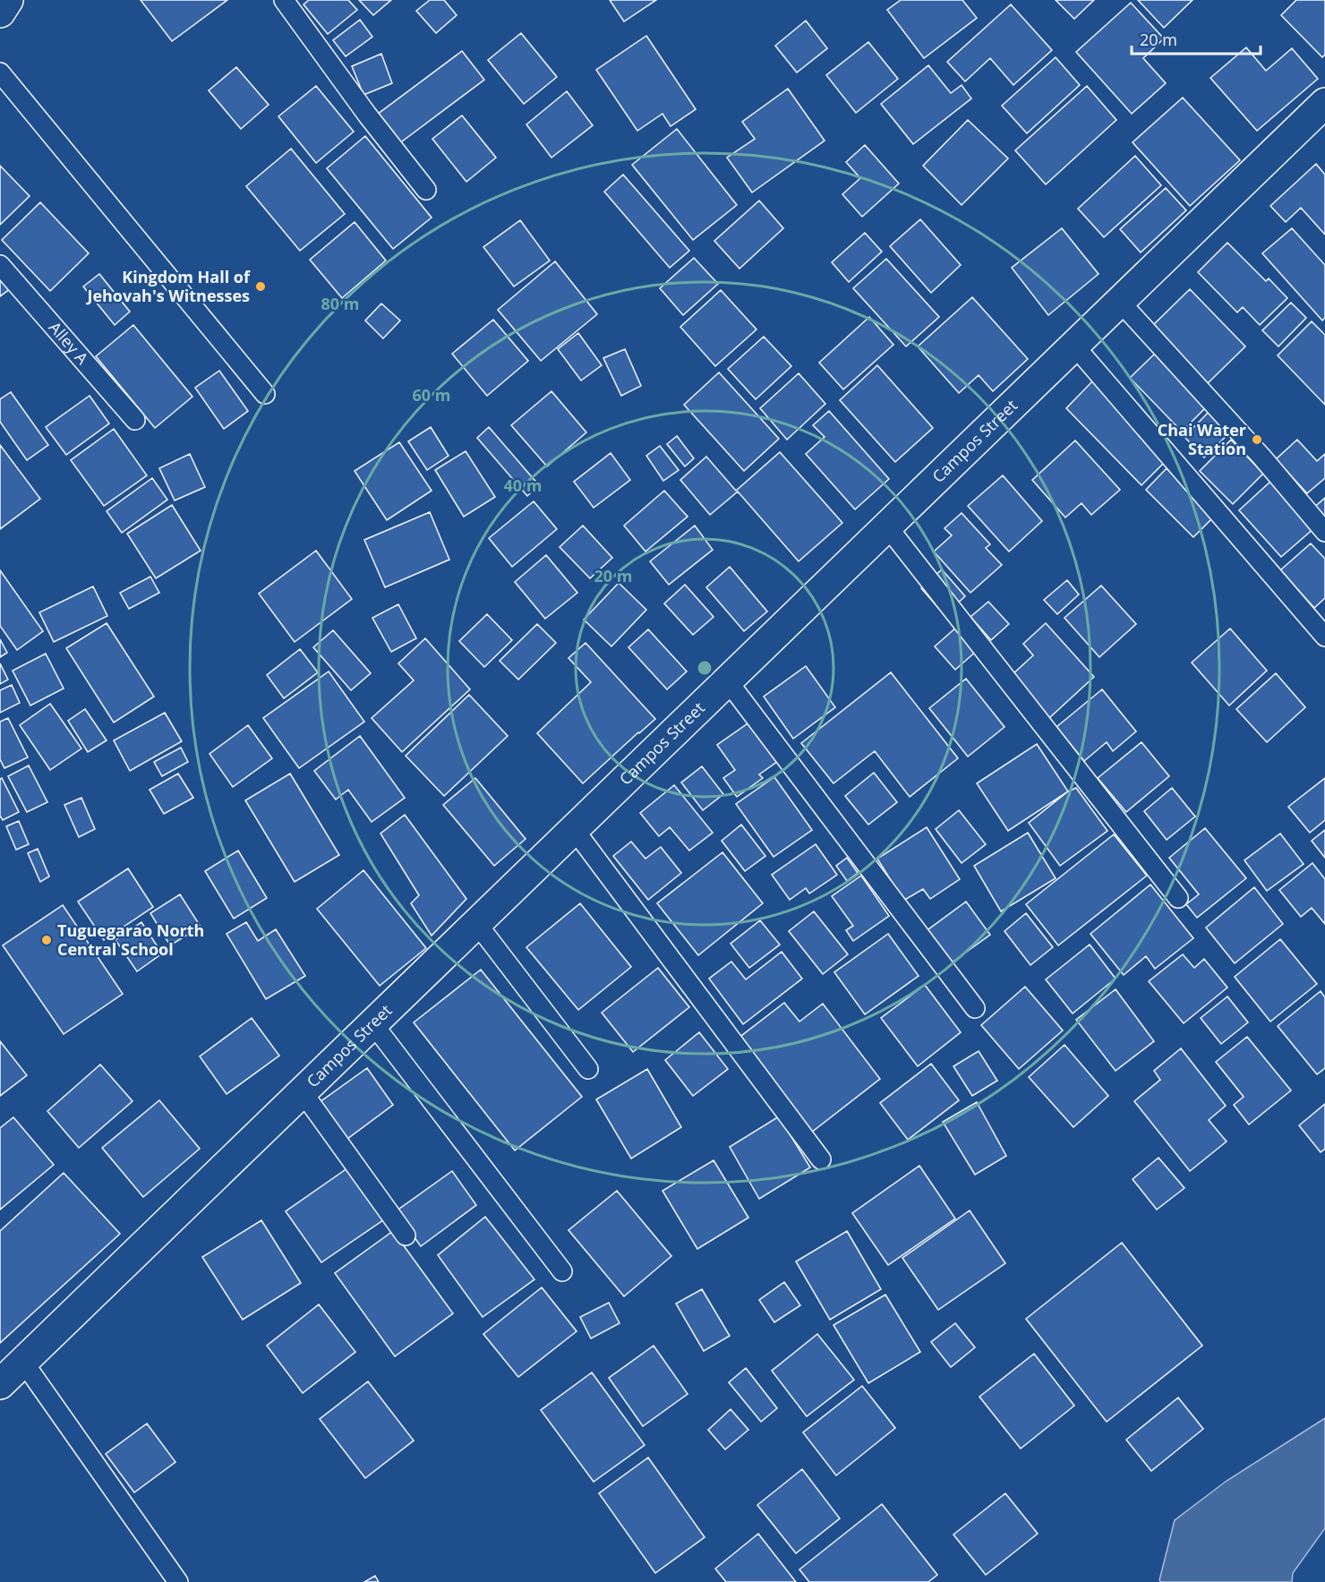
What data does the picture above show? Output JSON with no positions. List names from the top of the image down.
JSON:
{
  "streets": {
    "street": ["Campos Street"],
    "lane": ["Alley A"]
  },
  "places": ["Kingdom Hall of Jehovah's Witnesses", "Chai Water Station", "Tuguegarao North Central School"],
  "scale_bar": "20 m",
  "rings": [
    "80 m",
    "60 m",
    "40 m",
    "20 m"
  ]
}
